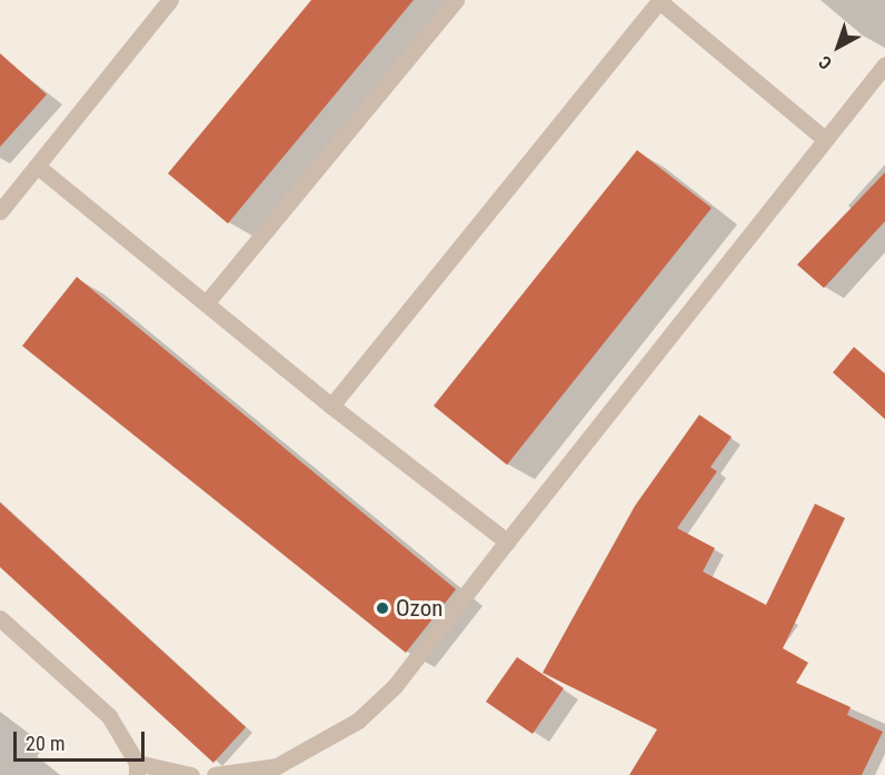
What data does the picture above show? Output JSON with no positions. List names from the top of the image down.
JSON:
{
  "places": ["Ozon"],
  "scale_bar": "20 m",
  "north": "bottom left"
}
